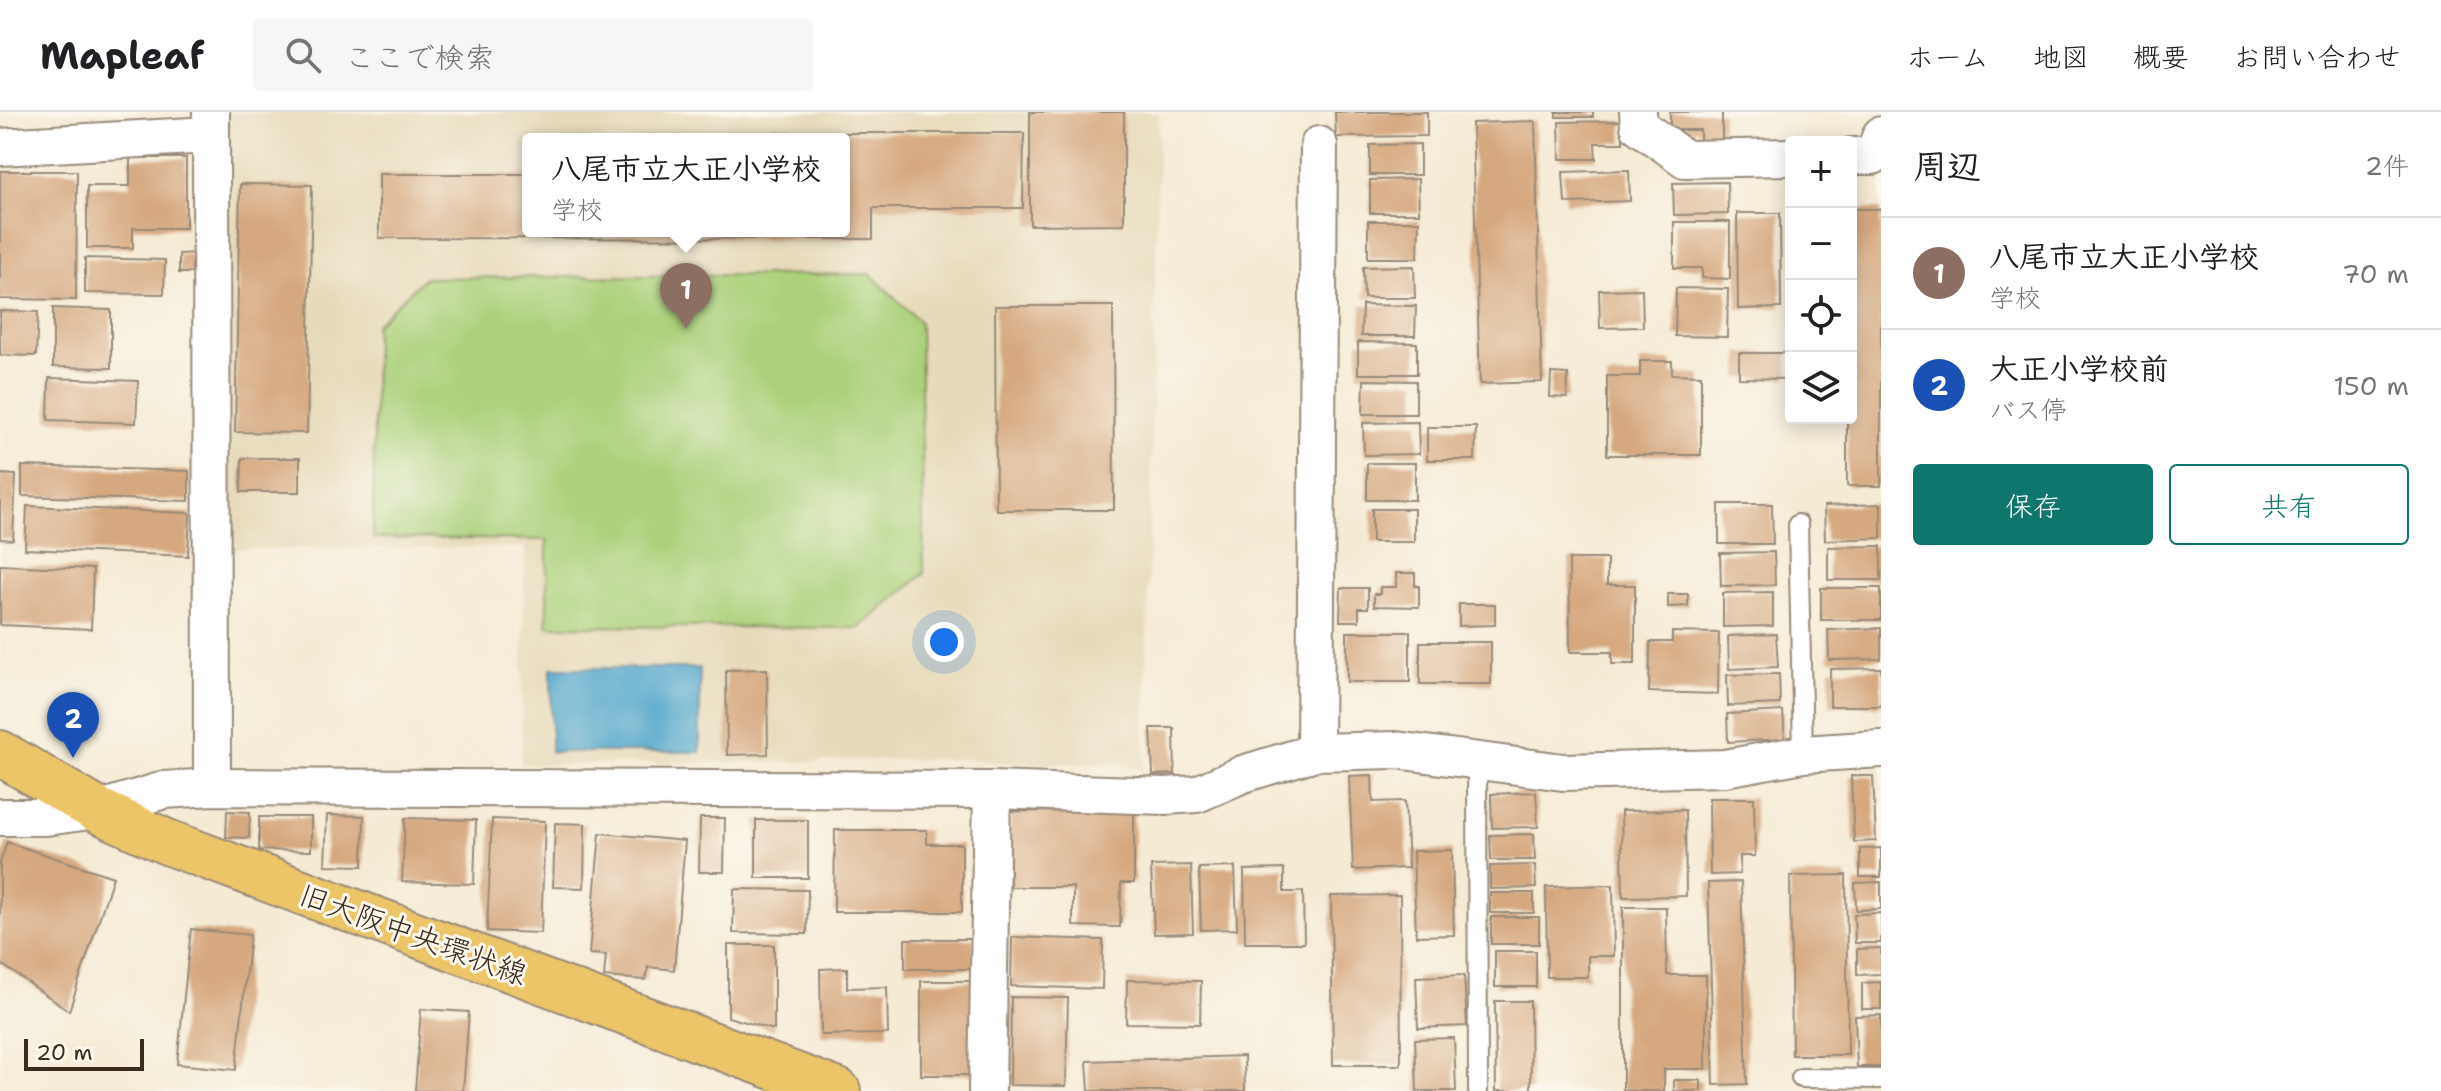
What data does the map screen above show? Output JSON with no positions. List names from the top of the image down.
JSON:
{
  "streets": {
    "main road": ["旧大阪中央環状線"]
  },
  "scale_bar": "20 m",
  "page": {
    "header": "Mapleaf",
    "search": "ここで検索",
    "nav": [
      "ホーム",
      "地図",
      "概要",
      "お問い合わせ"
    ],
    "heading": ["周辺", "2件"],
    "popup": ["八尾市立大正小学校", "学校"],
    "map_buttons": ["+", "−"],
    "list": [
      {
        "mark": "1",
        "name": "八尾市立大正小学校",
        "note": "学校",
        "value": "70 m"
      },
      {
        "mark": "2",
        "name": "大正小学校前",
        "note": "バス停",
        "value": "150 m"
      }
    ],
    "pins": ["1", "2"],
    "buttons": ["保存", "共有"],
    "scale": "20 m"
  }
}
